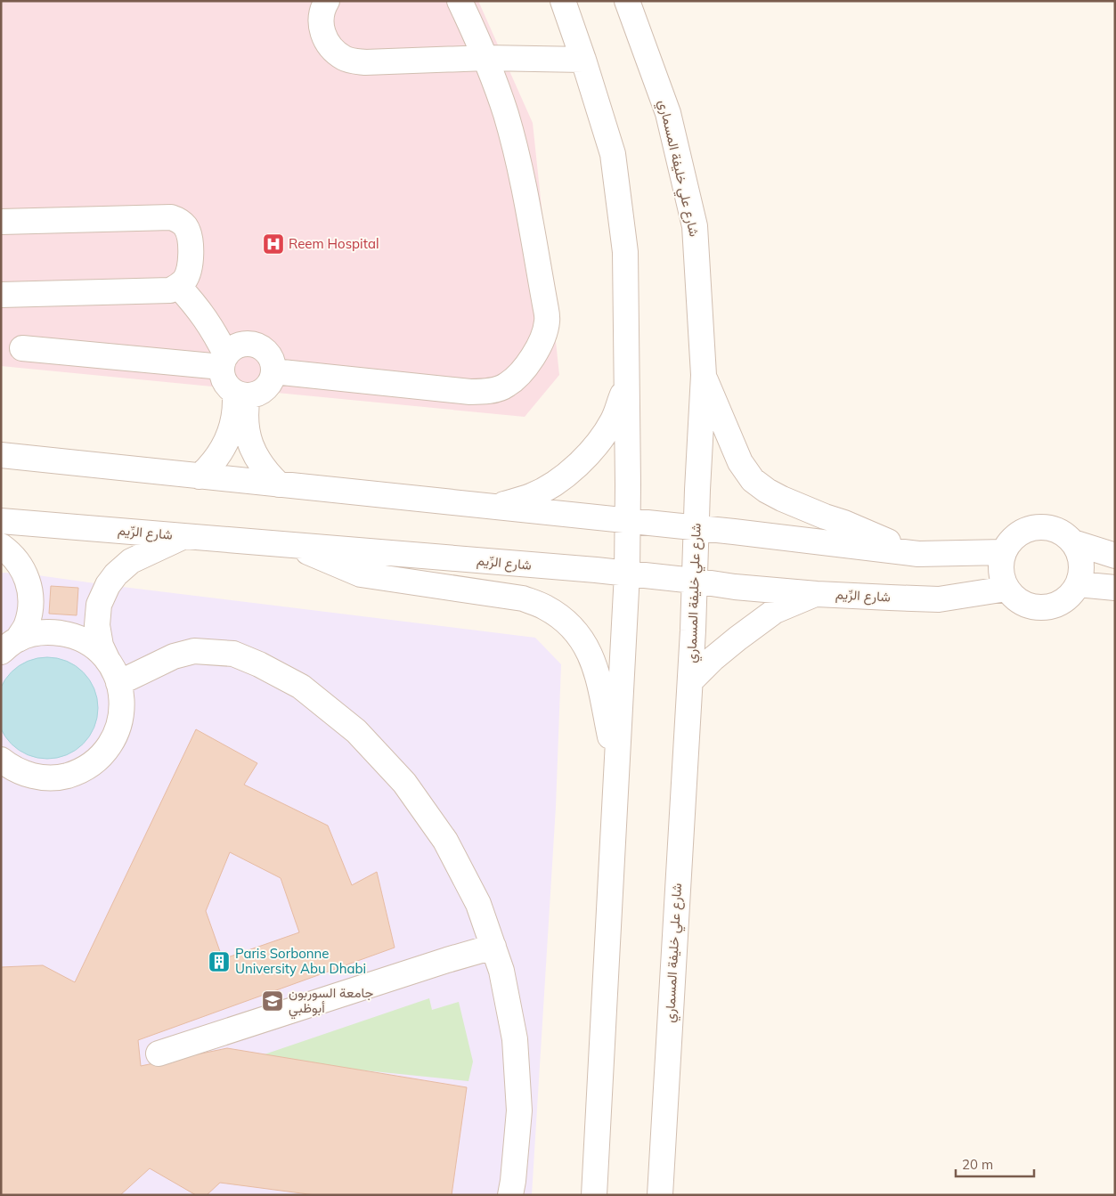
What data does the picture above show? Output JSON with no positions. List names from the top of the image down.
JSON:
{
  "streets": {
    "street": ["شارع علي خليفة المسماري", "شارع الرِّيم"]
  },
  "crossings": [
    ["شارع علي خليفة المسماري", "شارع الرِّيم"]
  ],
  "places": {
    "hospital": ["Reem Hospital"],
    "building": ["Paris Sorbonne University Abu Dhabi"],
    "school or university": ["جامعة السوربون أبوظبي"]
  },
  "scale_bar": "20 m"
}
